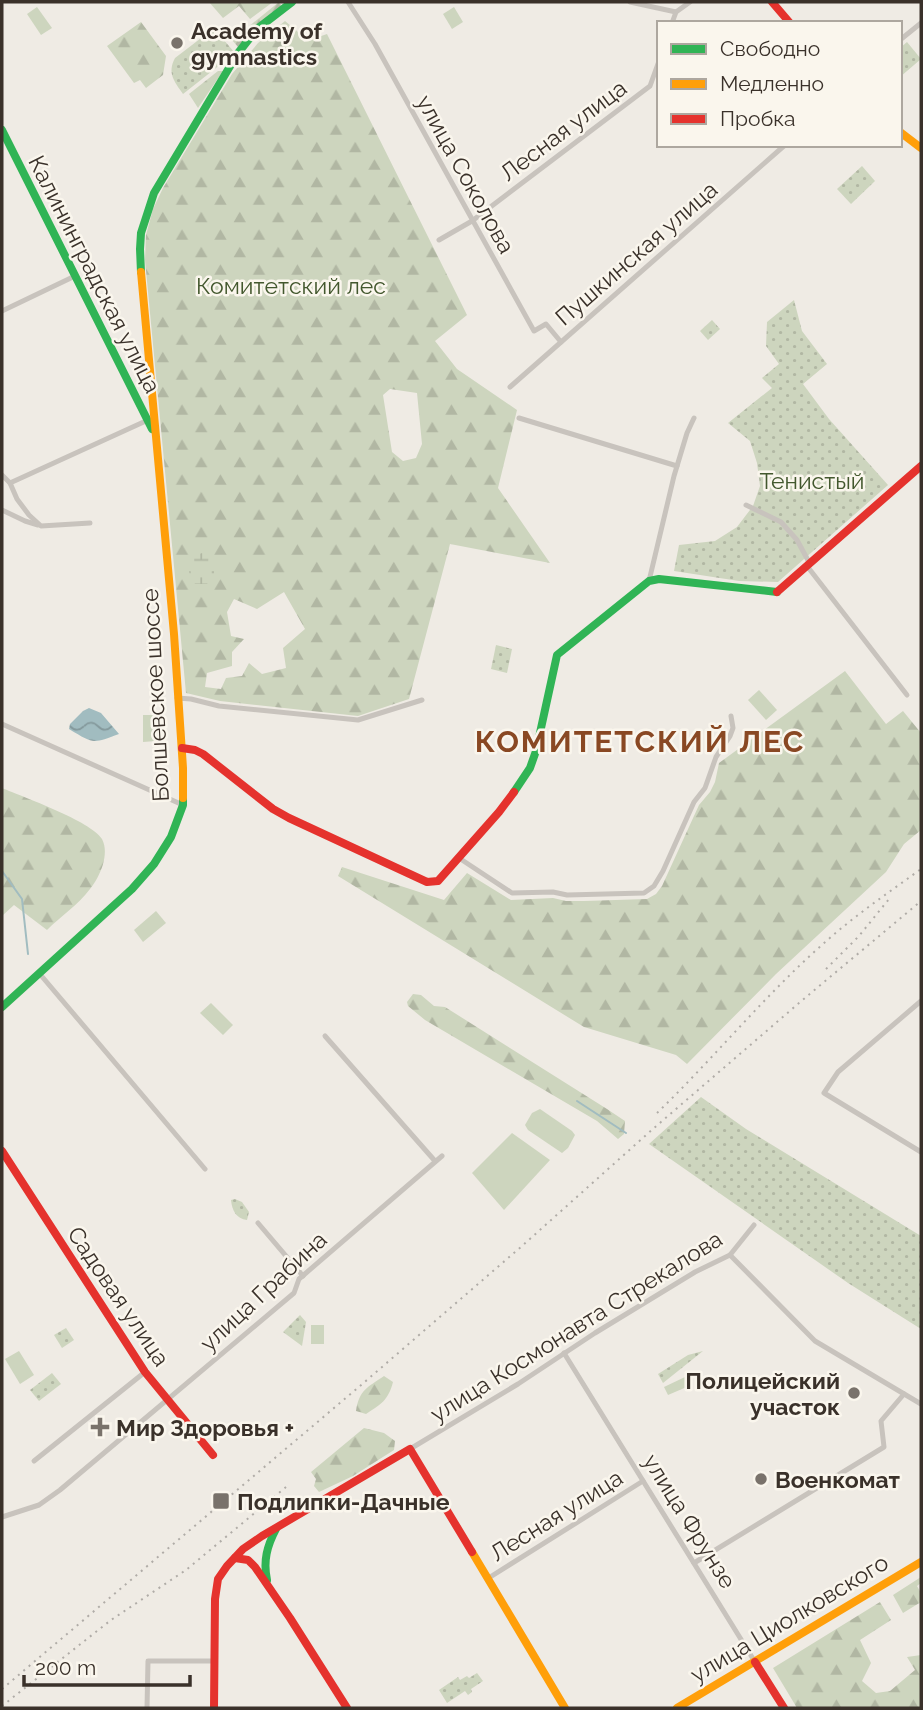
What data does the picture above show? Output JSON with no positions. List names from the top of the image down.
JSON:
{
  "streets": {
    "street": [
      "Лесная улица",
      "улица Соколова",
      "Пушкинская улица",
      "Калининградская улица",
      "Болшевское шоссе",
      "улица Грабина",
      "Садовая улица",
      "улица Космонавта Стрекалова",
      "улица Фрунзе",
      "улица Циолковского"
    ]
  },
  "crossings": [
    ["Лесная улица", "улица Соколова"],
    ["Лесная улица", "улица Фрунзе"],
    ["улица Соколова", "Пушкинская улица"],
    ["Калининградская улица", "Болшевское шоссе"],
    ["улица Грабина", "Садовая улица"],
    ["улица Космонавта Стрекалова", "улица Фрунзе"],
    ["улица Фрунзе", "улица Циолковского"]
  ],
  "districts": ["КОМИТЕТСКИЙ ЛЕС"],
  "parks": ["Комитетский лес", "Тенистый"],
  "places": {
    "other": ["Academy of gymnastics", "Полицейский участок", "Военкомат"],
    "health": ["Мир Здоровья +"],
    "transit": ["Подлипки-Дачные"]
  },
  "legend": ["Свободно", "Медленно", "Пробка"],
  "scale_bar": "200 m"
}
